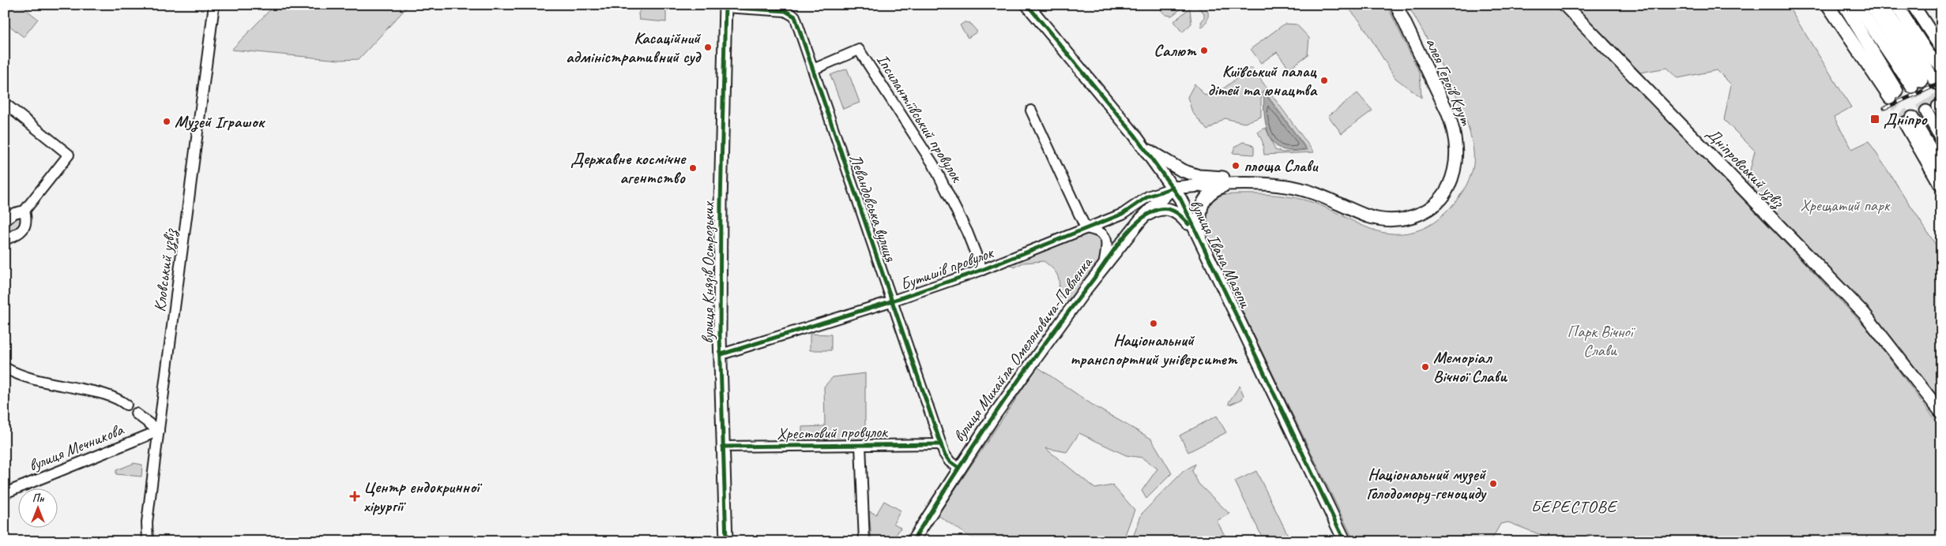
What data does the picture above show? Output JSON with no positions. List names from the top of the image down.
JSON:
{
  "streets": {
    "main road": [
      "алея Героїв Крут",
      "Дніпровський узвіз",
      "вулиця Івана Мазепи",
      "вулиця Князів Острозьких",
      "вулиця Михайла Омеляновича-Павленка"
    ],
    "street": [
      "Іпсилантіївський провулок",
      "Левандовська вулиця",
      "Бутишів провулок",
      "Кловський узвіз",
      "Хрестовий провулок",
      "вулиця Мечникова"
    ]
  },
  "crossings": [
    ["алея Героїв Крут", "вулиця Івана Мазепи"],
    ["алея Героїв Крут", "Бутишів провулок"],
    ["алея Героїв Крут", "вулиця Михайла Омеляновича-Павленка"],
    ["Іпсилантіївський провулок", "Левандовська вулиця"],
    ["Іпсилантіївський провулок", "Бутишів провулок"],
    ["Левандовська вулиця", "Бутишів провулок"],
    ["Левандовська вулиця", "вулиця Князів Острозьких"],
    ["Левандовська вулиця", "вулиця Михайла Омеляновича-Павленка"],
    ["Левандовська вулиця", "Хрестовий провулок"],
    ["вулиця Івана Мазепи", "Бутишів провулок"],
    ["вулиця Івана Мазепи", "вулиця Михайла Омеляновича-Павленка"],
    ["Бутишів провулок", "вулиця Князів Острозьких"],
    ["Бутишів провулок", "вулиця Михайла Омеляновича-Павленка"],
    ["Кловський узвіз", "вулиця Мечникова"],
    ["вулиця Князів Острозьких", "Хрестовий провулок"]
  ],
  "districts": ["БЕРЕСТОВЕ"],
  "parks": ["Хрещатий парк", "Парк Вічної Слави"],
  "places": {
    "other": [
      "Касаційний адміністративний суд",
      "Салют",
      "Київський палац дітей та юнацтва",
      "Музей Іграшок",
      "площа Слави",
      "Державне космічне агентство",
      "Національний транспортний університет",
      "Меморіал Вічної Слави",
      "Національний музей Голодомору-геноциду"
    ],
    "transit": ["Дніпро"],
    "health": ["Центр ендокринної хірургії"]
  },
  "north": "top"
}
